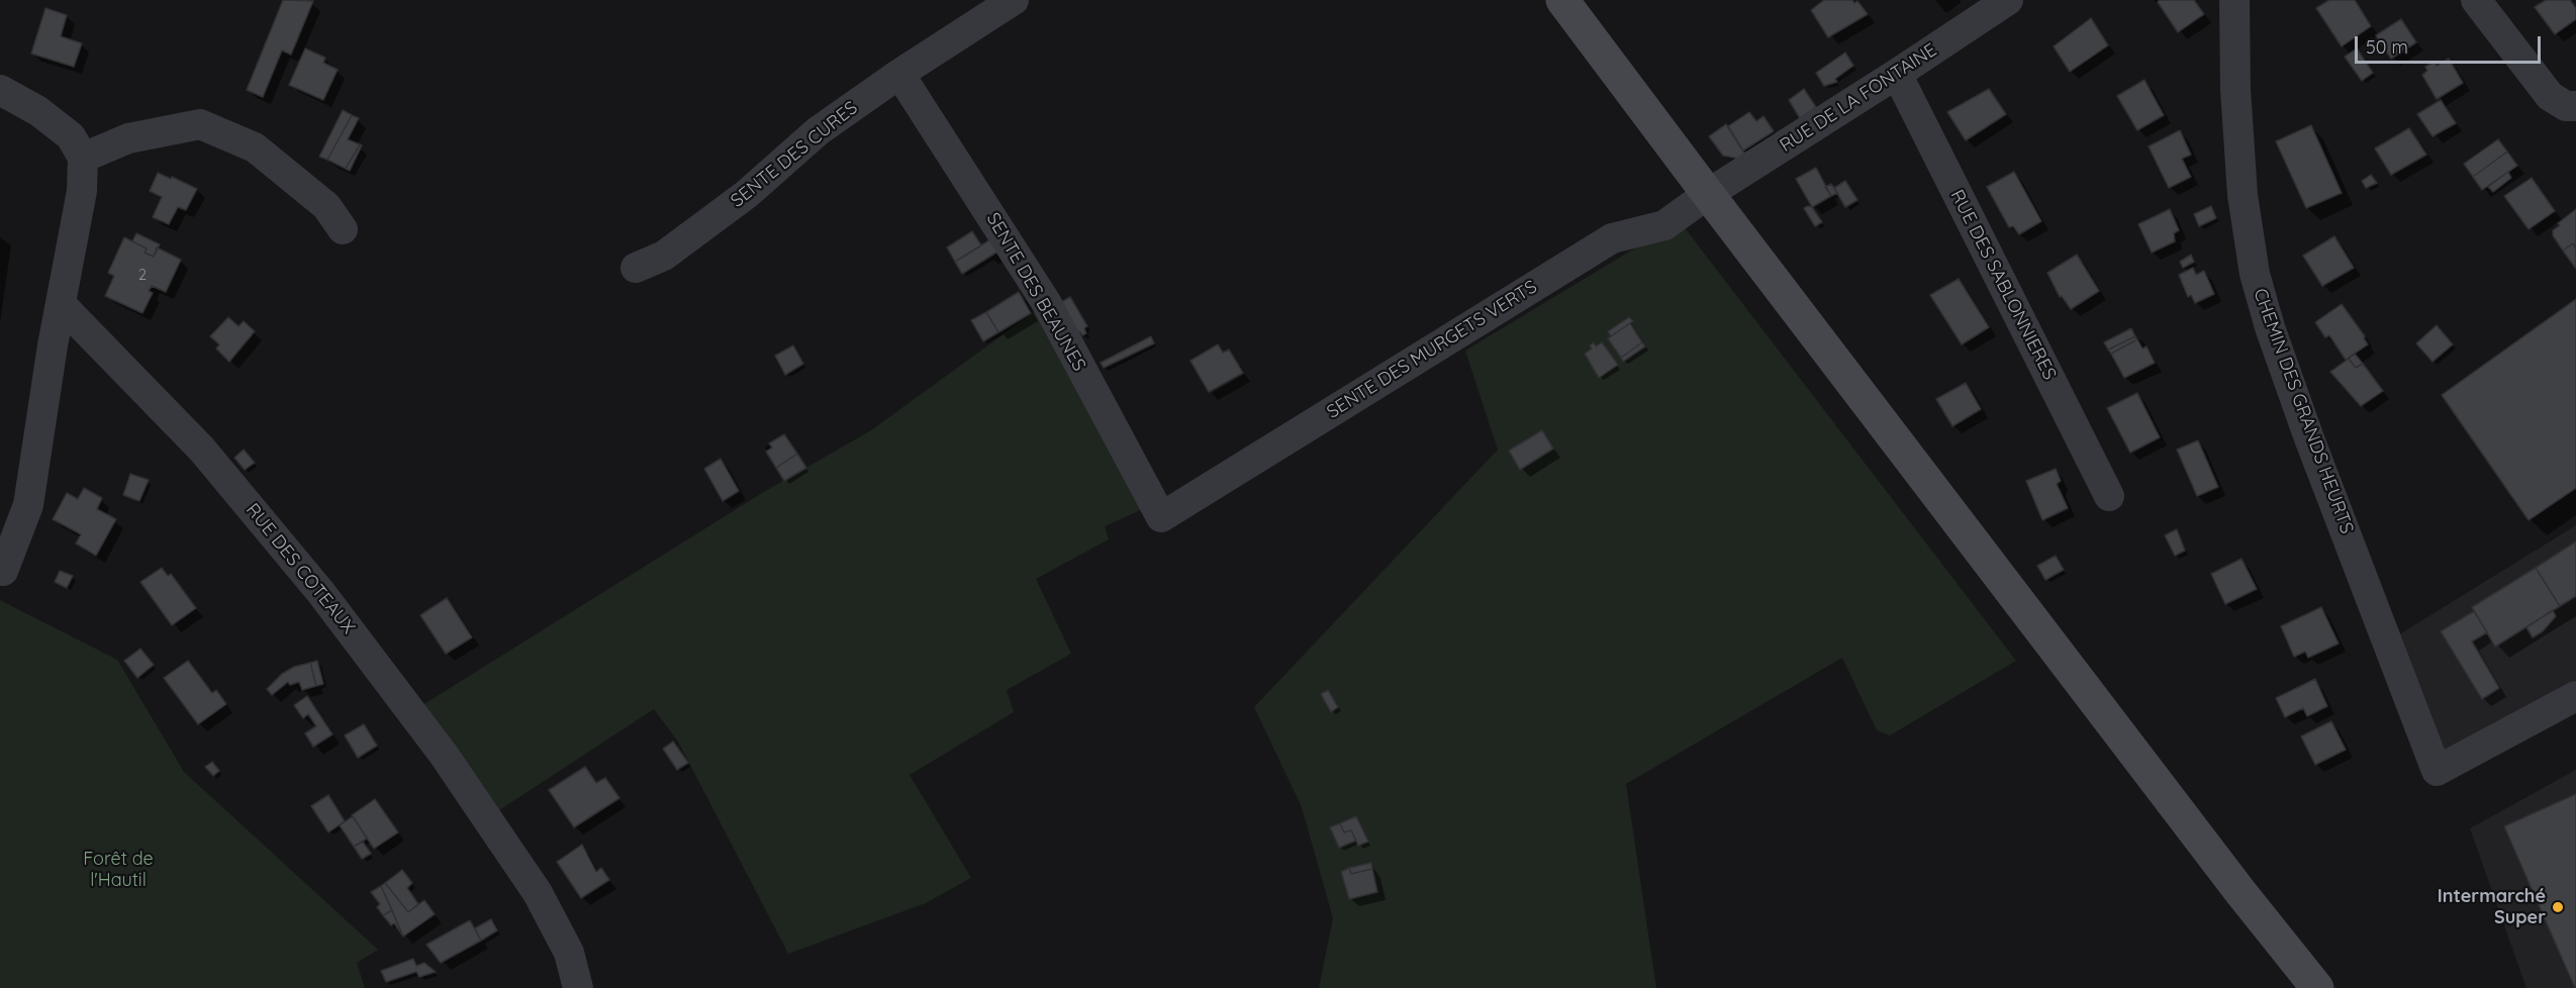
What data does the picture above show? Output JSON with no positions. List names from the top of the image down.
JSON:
{
  "streets": {
    "street": [
      "RUE DE LA FONTAINE",
      "SENTE DES CURES",
      "RUE DES SABLONNIERES",
      "SENTE DES BEAUNES",
      "SENTE DES MURGETS VERTS",
      "CHEMIN DES GRANDS HEURTS",
      "RUE DES COTEAUX"
    ]
  },
  "crossings": [
    ["RUE DE LA FONTAINE", "RUE DES SABLONNIERES"],
    ["RUE DE LA FONTAINE", "SENTE DES MURGETS VERTS"],
    ["SENTE DES CURES", "SENTE DES BEAUNES"],
    ["SENTE DES BEAUNES", "SENTE DES MURGETS VERTS"]
  ],
  "parks": ["Forêt de l'Hautil"],
  "places": ["Intermarché Super"],
  "house_numbers": ["2"],
  "scale_bar": "50 m"
}
